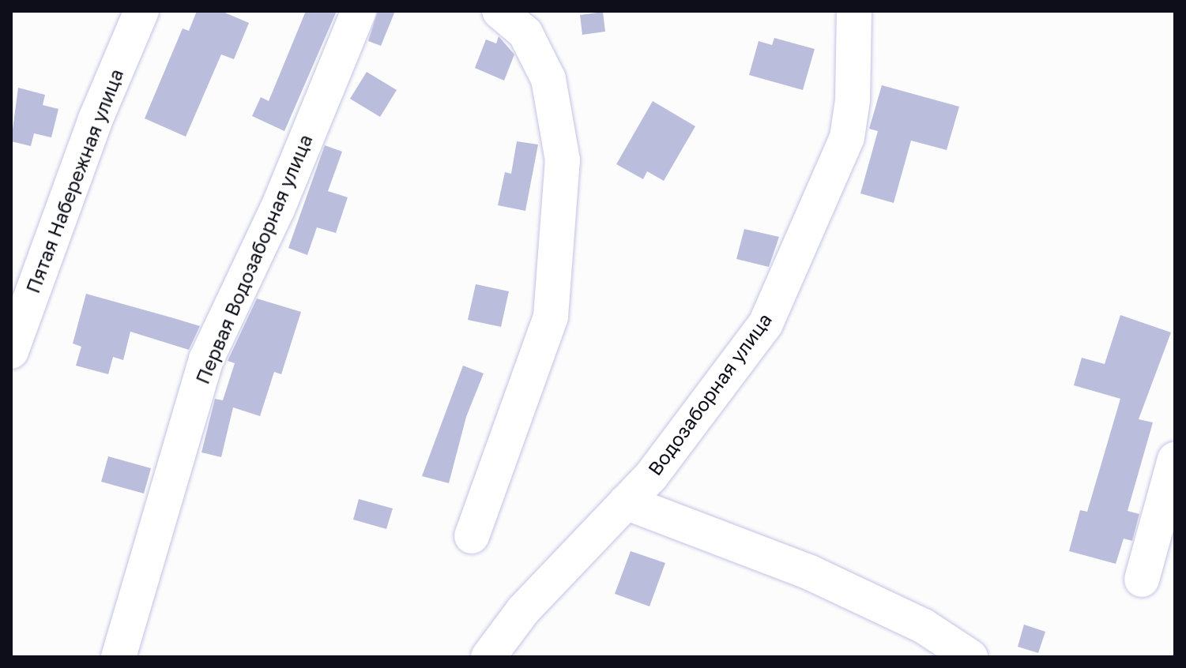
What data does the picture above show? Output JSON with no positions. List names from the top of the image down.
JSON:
{
  "streets": {
    "street": ["Пятая Набережная улица", "Первая Водозаборная улица", "Водозаборная улица"]
  }
}
